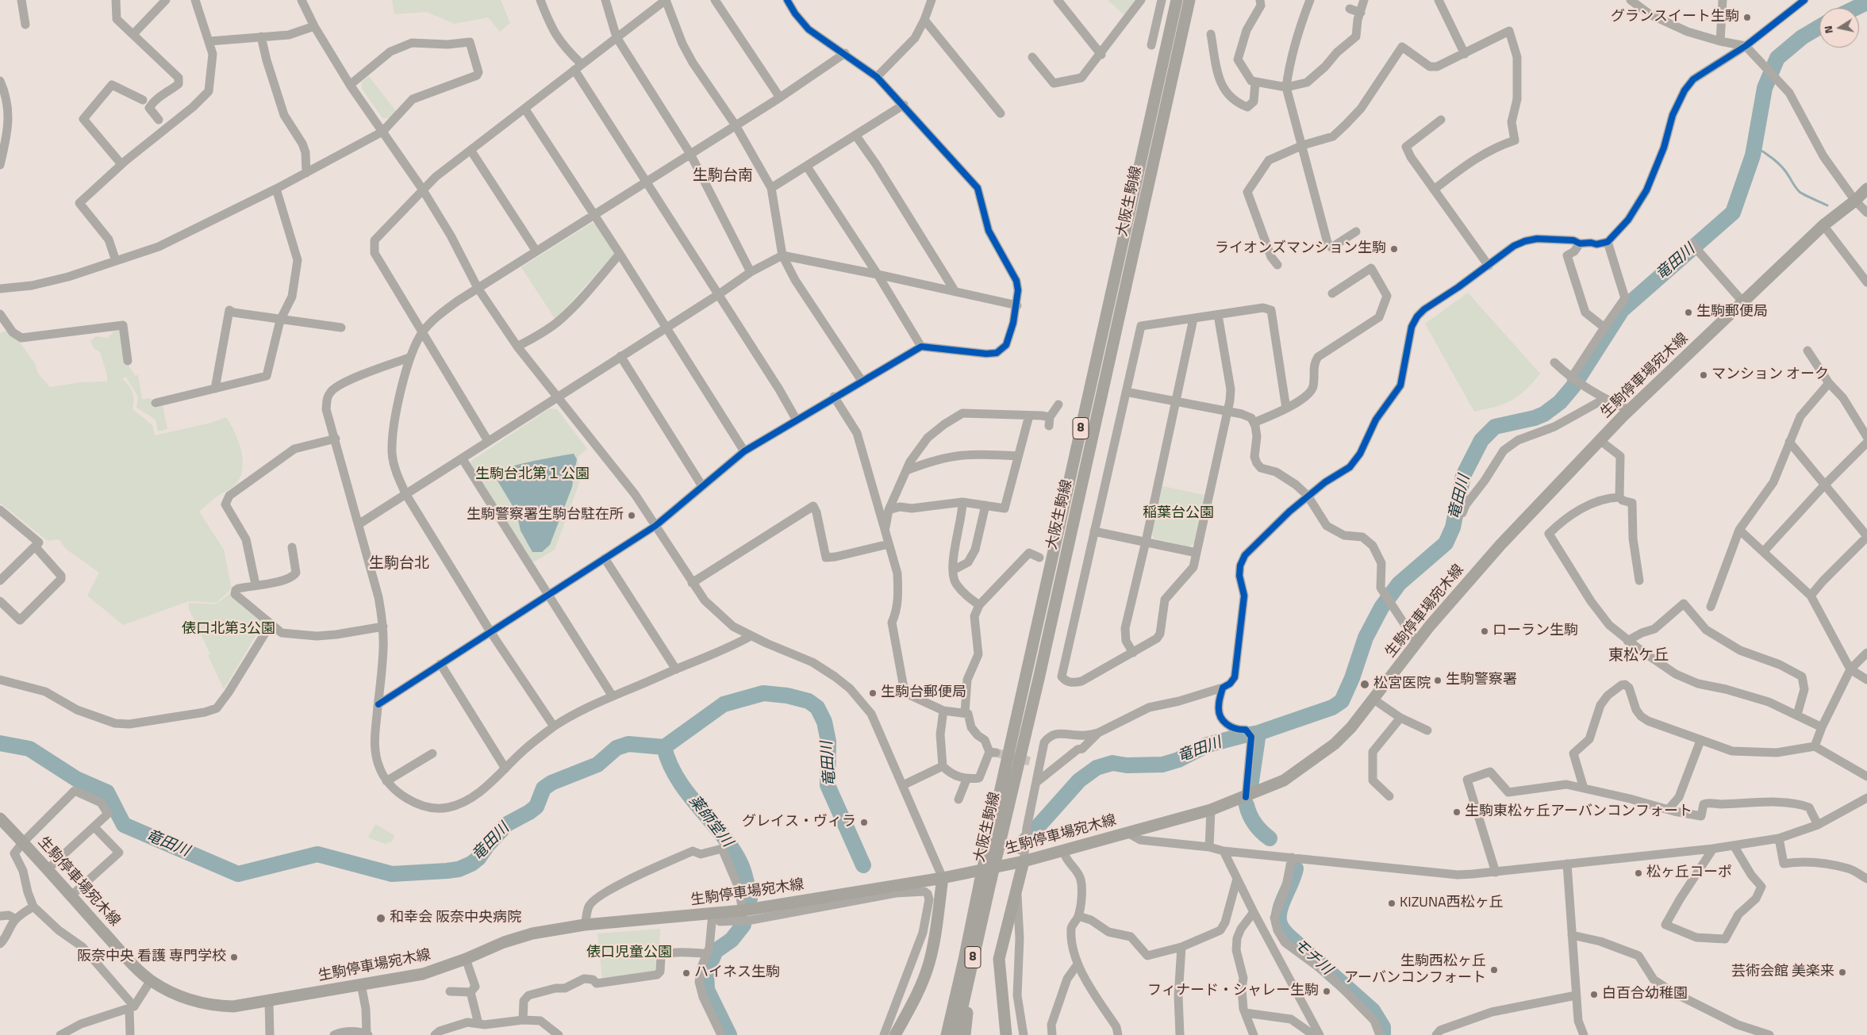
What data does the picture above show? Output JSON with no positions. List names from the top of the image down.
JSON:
{
  "streets": {
    "main road": ["大阪生駒線", "生駒停車場宛木線", "8"]
  },
  "districts": ["生駒台南", "生駒台北", "東松ケ丘"],
  "water": ["竜田川", "薬師堂川", "モチ川"],
  "parks": [
    "生駒台北第１公園",
    "稲葉台公園",
    "俵口北第3公園",
    "俵口児童公園"
  ],
  "places": [
    "グランスイート生駒",
    "ライオンズマンション生駒",
    "生駒郵便局",
    "マンション オーク",
    "生駒警察署生駒台駐在所",
    "ローラン生駒",
    "生駒警察署",
    "松宮医院",
    "生駒台郵便局",
    "生駒東松ヶ丘アーバンコンフォート",
    "グレイス・ヴィラ",
    "松ヶ丘コーポ",
    "KIZUNA西松ヶ丘",
    "和幸会 阪奈中央病院",
    "阪奈中央 看護 専門学校",
    "生駒西松ヶ丘 アーバンコンフォート",
    "芸術会館 美楽来",
    "ハイネス生駒",
    "フィナード・シャレー生駒",
    "白百合幼稚園"
  ],
  "north": "left"
}
